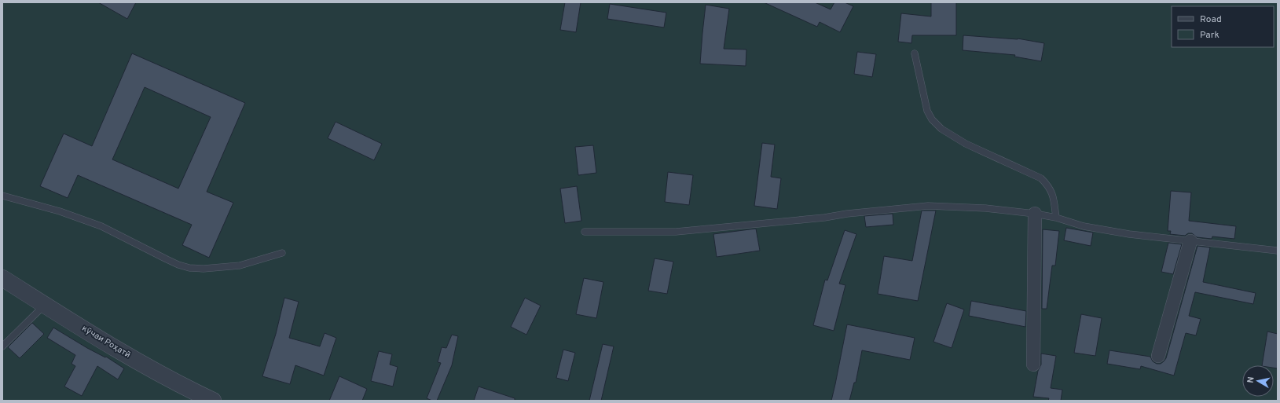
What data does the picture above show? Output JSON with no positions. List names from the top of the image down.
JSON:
{
  "streets": {
    "street": ["кӯчаи Роҳатӣ"]
  },
  "legend": ["Road", "Park"],
  "north": "left"
}
